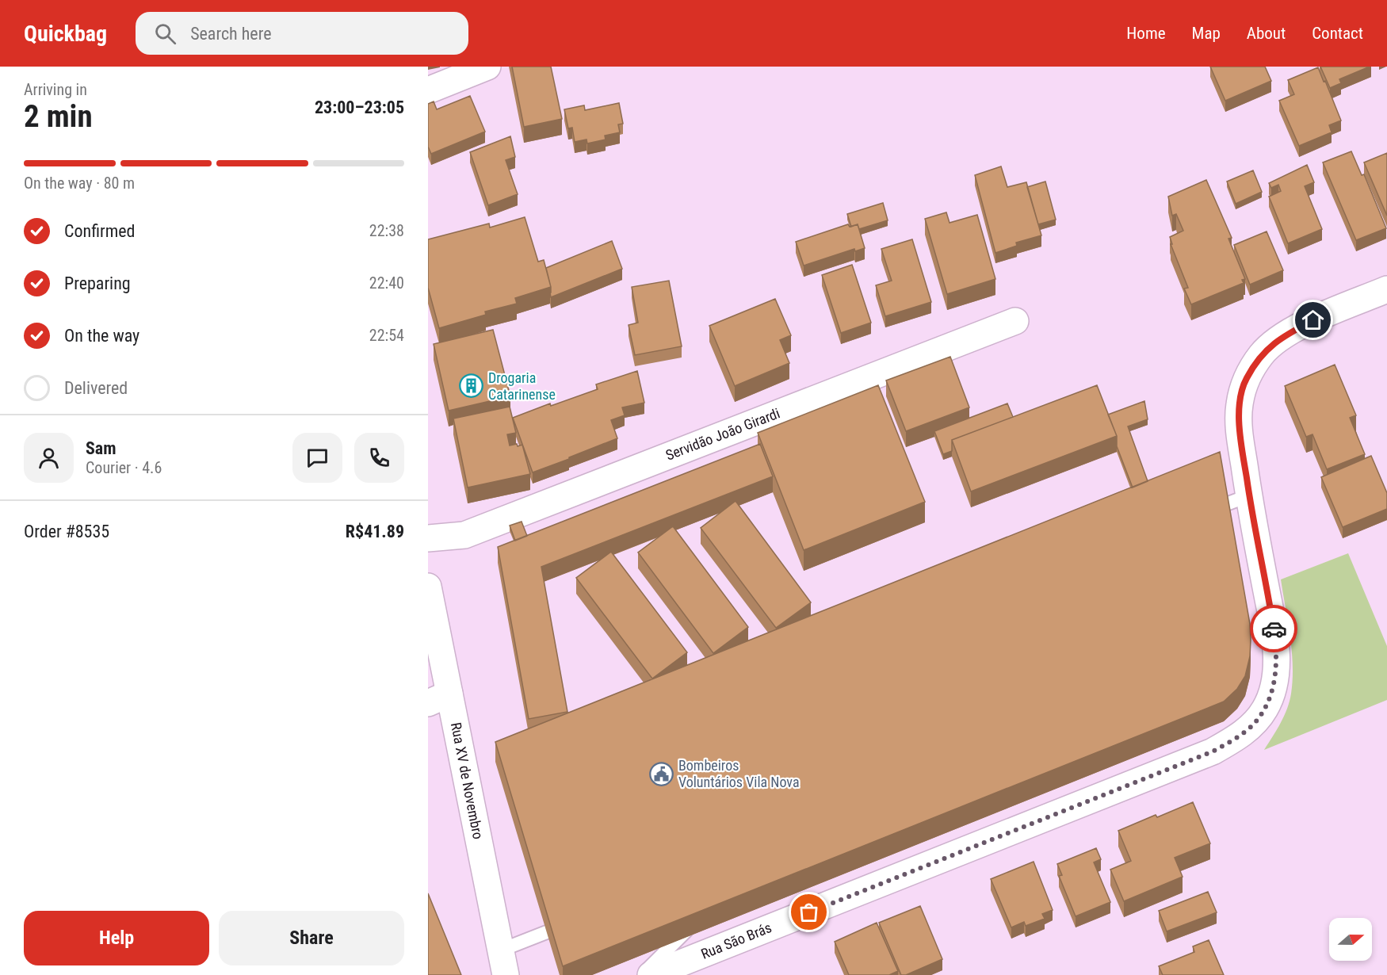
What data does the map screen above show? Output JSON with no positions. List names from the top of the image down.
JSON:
{
  "streets": {
    "street": ["Servidão João Girardi", "Rua XV de Novembro", "Rua São Brás"]
  },
  "places": {
    "building": ["Drogaria Catarinense"],
    "public building": ["Bombeiros Voluntários Vila Nova"]
  },
  "north": "right",
  "page": {
    "header": "Quickbag",
    "search": "Search here",
    "nav": [
      "Home",
      "Map",
      "About",
      "Contact"
    ],
    "heading": ["2 min", "Arriving in", "23:00–23:05"],
    "panel": [
      "Sam",
      "Courier · 4.6",
      "Order #8535",
      "R$41.89"
    ],
    "bar": "On the way · 80 m",
    "list": [
      ["Confirmed", "22:38"],
      ["Preparing", "22:40"],
      ["On the way", "22:54"],
      "Delivered"
    ],
    "buttons": ["Help", "Share"]
  }
}
